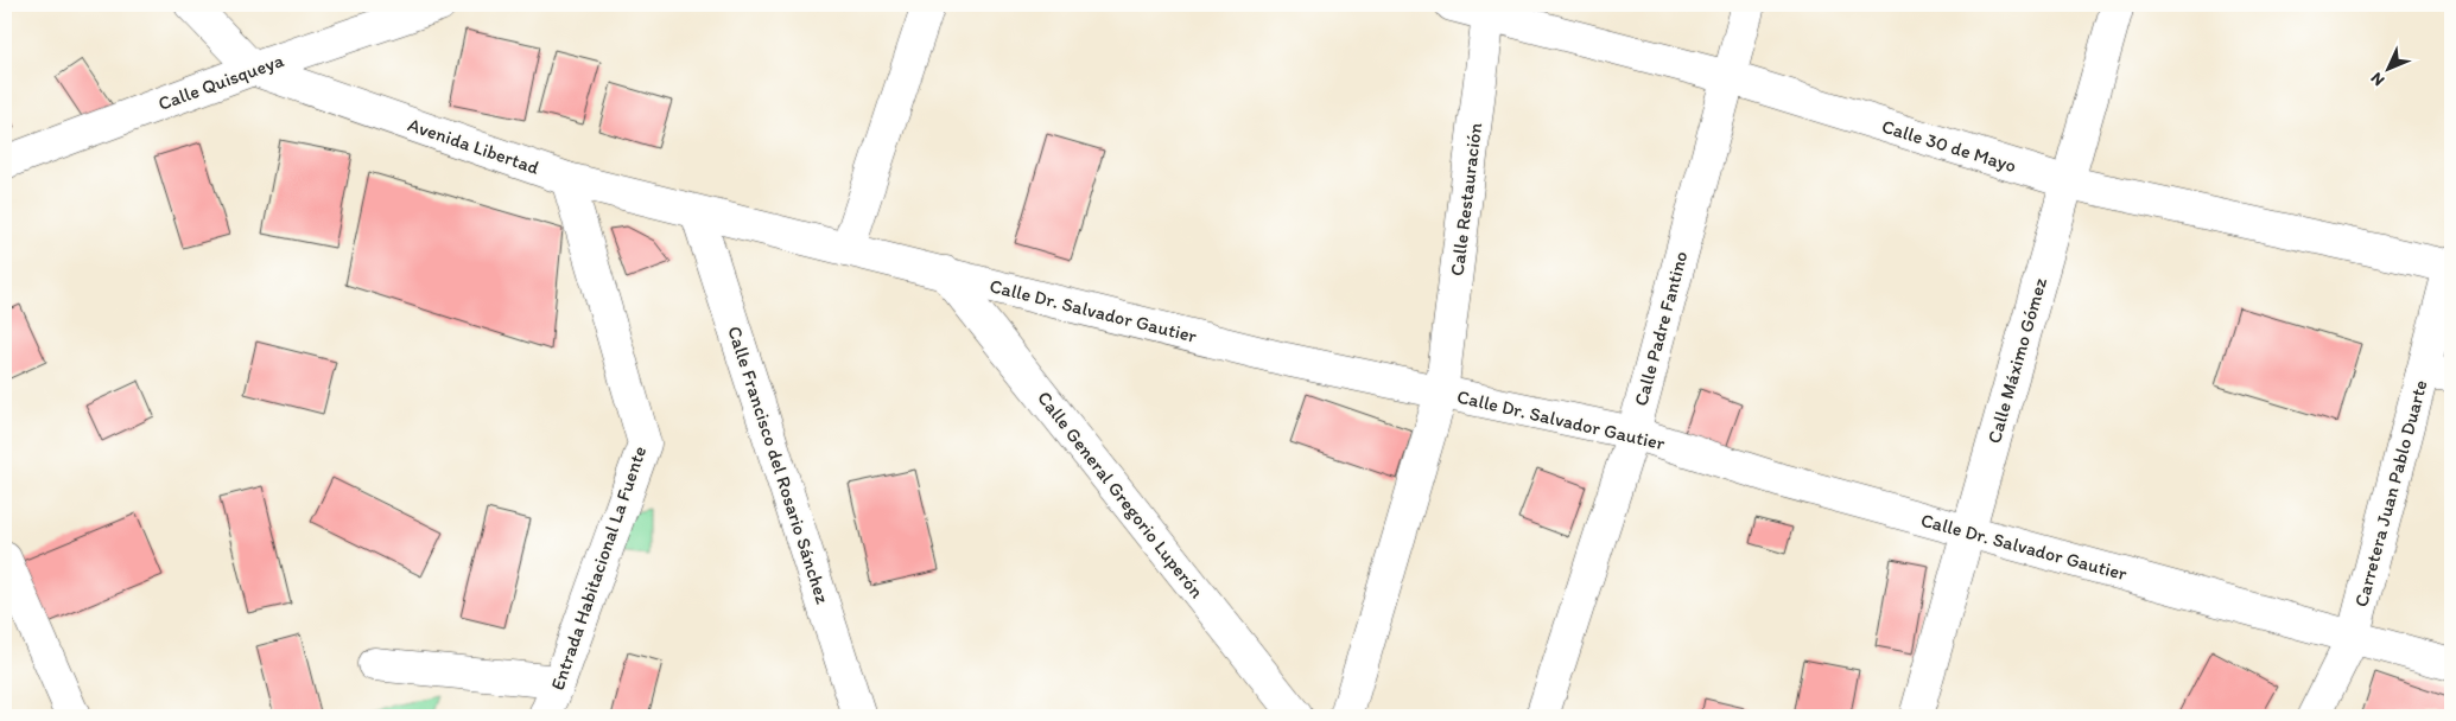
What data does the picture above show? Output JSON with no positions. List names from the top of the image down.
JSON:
{
  "streets": {
    "street": [
      "Calle Quisqueya",
      "Avenida Libertad",
      "Calle 30 de Mayo",
      "Calle Restauración",
      "Calle Dr. Salvador Gautier",
      "Calle Padre Fantino",
      "Calle Máximo Gómez",
      "Calle Francisco del Rosario Sánchez",
      "Carretera Juan Pablo Duarte",
      "Calle General Gregorio Luperón",
      "Entrada Habitacional La Fuente"
    ]
  },
  "crossings": [
    ["Calle Quisqueya", "Avenida Libertad"],
    ["Avenida Libertad", "Calle Dr. Salvador Gautier"],
    ["Avenida Libertad", "Calle Francisco del Rosario Sánchez"],
    ["Avenida Libertad", "Entrada Habitacional La Fuente"],
    ["Calle 30 de Mayo", "Calle Restauración"],
    ["Calle 30 de Mayo", "Calle Padre Fantino"],
    ["Calle 30 de Mayo", "Calle Máximo Gómez"],
    ["Calle 30 de Mayo", "Carretera Juan Pablo Duarte"],
    ["Calle Restauración", "Calle Dr. Salvador Gautier"],
    ["Calle Dr. Salvador Gautier", "Calle Padre Fantino"],
    ["Calle Dr. Salvador Gautier", "Calle Máximo Gómez"],
    ["Calle Dr. Salvador Gautier", "Calle Francisco del Rosario Sánchez"],
    ["Calle Dr. Salvador Gautier", "Carretera Juan Pablo Duarte"],
    ["Calle Dr. Salvador Gautier", "Calle General Gregorio Luperón"]
  ],
  "north": "bottom left"
}
